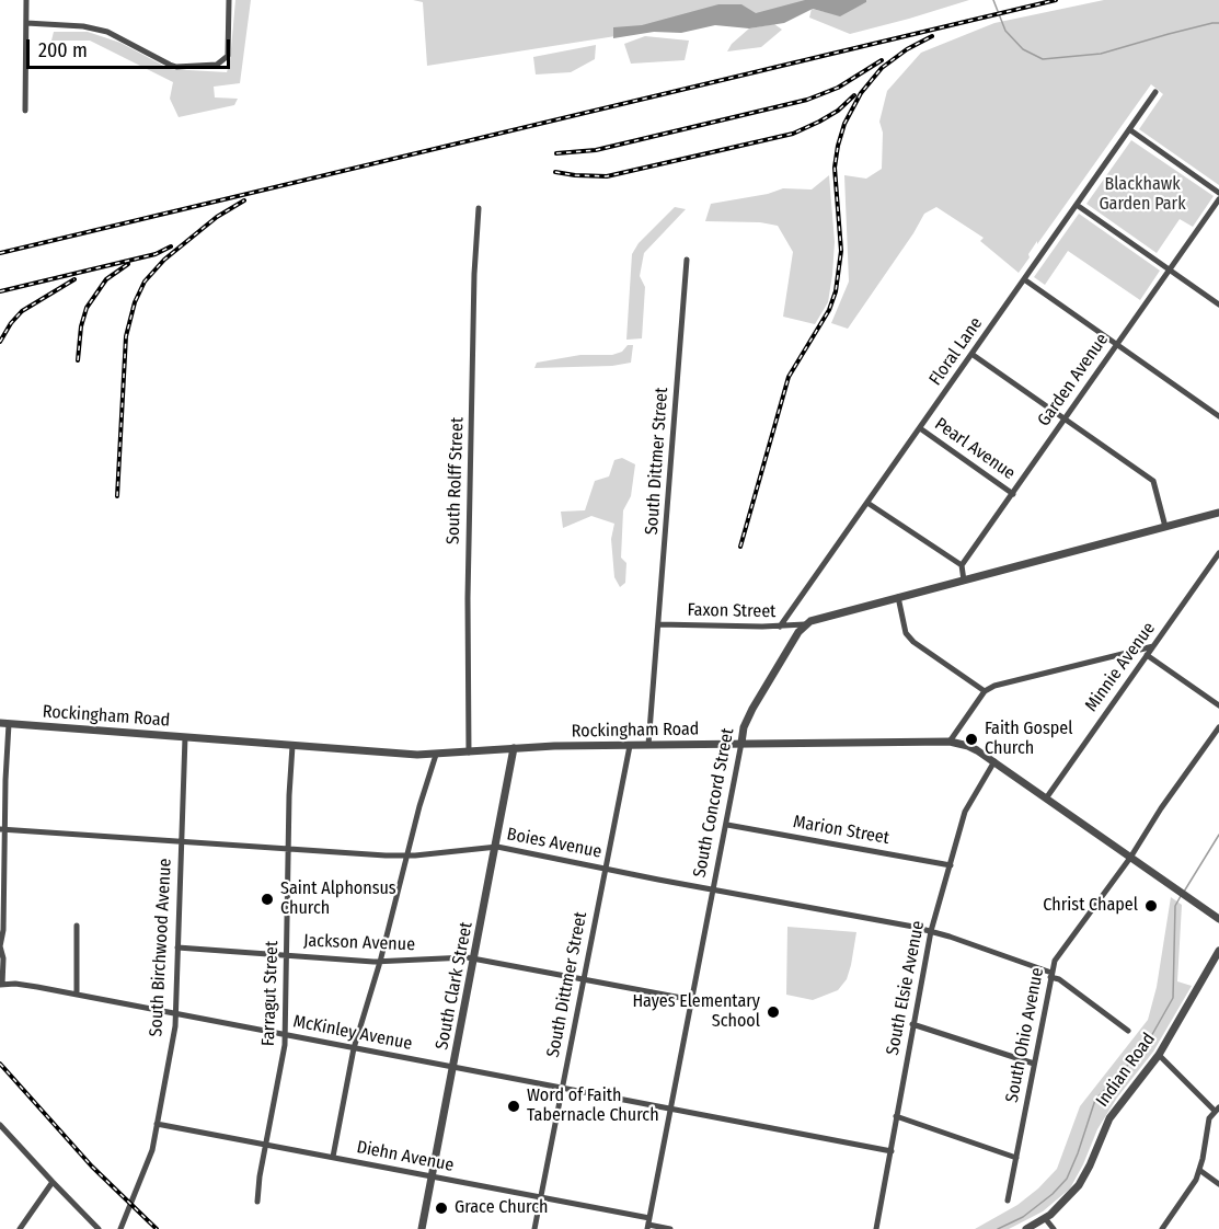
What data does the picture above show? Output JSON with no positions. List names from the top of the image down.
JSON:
{
  "streets": {
    "street": [
      "Floral Lane",
      "Garden Avenue",
      "Pearl Avenue",
      "South Dittmer Street",
      "South Rolff Street",
      "Faxon Street",
      "Minnie Avenue",
      "Rockingham Road",
      "South Concord Street",
      "Marion Street",
      "Boies Avenue",
      "Jackson Avenue",
      "South Birchwood Avenue",
      "South Clark Street",
      "South Elsie Avenue",
      "Farragut Street",
      "McKinley Avenue",
      "South Ohio Avenue",
      "Indian Road",
      "Diehn Avenue"
    ]
  },
  "crossings": [
    ["Floral Lane", "Pearl Avenue"],
    ["Floral Lane", "Faxon Street"],
    ["Garden Avenue", "Pearl Avenue"],
    ["South Dittmer Street", "Faxon Street"],
    ["South Dittmer Street", "Rockingham Road"],
    ["South Dittmer Street", "Boies Avenue"],
    ["South Dittmer Street", "Jackson Avenue"],
    ["South Dittmer Street", "McKinley Avenue"],
    ["South Dittmer Street", "Diehn Avenue"],
    ["South Rolff Street", "Rockingham Road"],
    ["Faxon Street", "South Concord Street"],
    ["Minnie Avenue", "Rockingham Road"],
    ["Rockingham Road", "South Concord Street"],
    ["Rockingham Road", "South Birchwood Avenue"],
    ["Rockingham Road", "South Clark Street"],
    ["Rockingham Road", "South Elsie Avenue"],
    ["Rockingham Road", "Farragut Street"],
    ["Rockingham Road", "McKinley Avenue"],
    ["Rockingham Road", "South Ohio Avenue"],
    ["South Concord Street", "Marion Street"],
    ["South Concord Street", "Boies Avenue"],
    ["South Concord Street", "Jackson Avenue"],
    ["South Concord Street", "McKinley Avenue"],
    ["South Concord Street", "Diehn Avenue"],
    ["Marion Street", "South Elsie Avenue"],
    ["Boies Avenue", "South Birchwood Avenue"],
    ["Boies Avenue", "South Clark Street"],
    ["Boies Avenue", "South Elsie Avenue"],
    ["Boies Avenue", "Farragut Street"],
    ["Boies Avenue", "McKinley Avenue"],
    ["Boies Avenue", "South Ohio Avenue"],
    ["Jackson Avenue", "South Birchwood Avenue"],
    ["Jackson Avenue", "South Clark Street"],
    ["Jackson Avenue", "Farragut Street"],
    ["South Birchwood Avenue", "McKinley Avenue"],
    ["South Birchwood Avenue", "Diehn Avenue"],
    ["South Clark Street", "McKinley Avenue"],
    ["South Clark Street", "Diehn Avenue"],
    ["South Elsie Avenue", "McKinley Avenue"],
    ["Farragut Street", "McKinley Avenue"],
    ["Farragut Street", "Diehn Avenue"]
  ],
  "parks": ["Blackhawk Garden Park"],
  "places": [
    "Faith Gospel Church",
    "Saint Alphonsus Church",
    "Christ Chapel",
    "Hayes Elementary School",
    "Word of Faith Tabernacle Church",
    "Grace Church"
  ],
  "scale_bar": "200 m"
}
